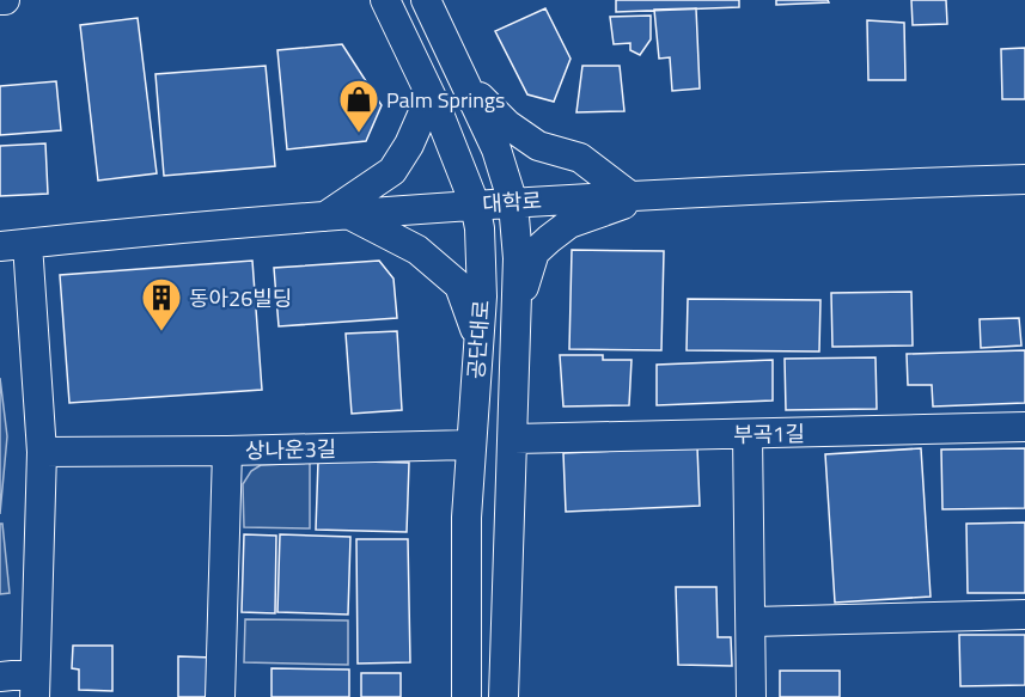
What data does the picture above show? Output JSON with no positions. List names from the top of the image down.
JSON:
{
  "streets": {
    "street": [
      "대학로",
      "공단대로",
      "부곡1길",
      "상나운3길"
    ]
  },
  "crossings": [
    ["대학로", "공단대로"],
    ["공단대로", "부곡1길"],
    ["공단대로", "상나운3길"]
  ],
  "places": {
    "shop": ["Palm Springs"],
    "building": ["동아26빌딩"]
  }
}
